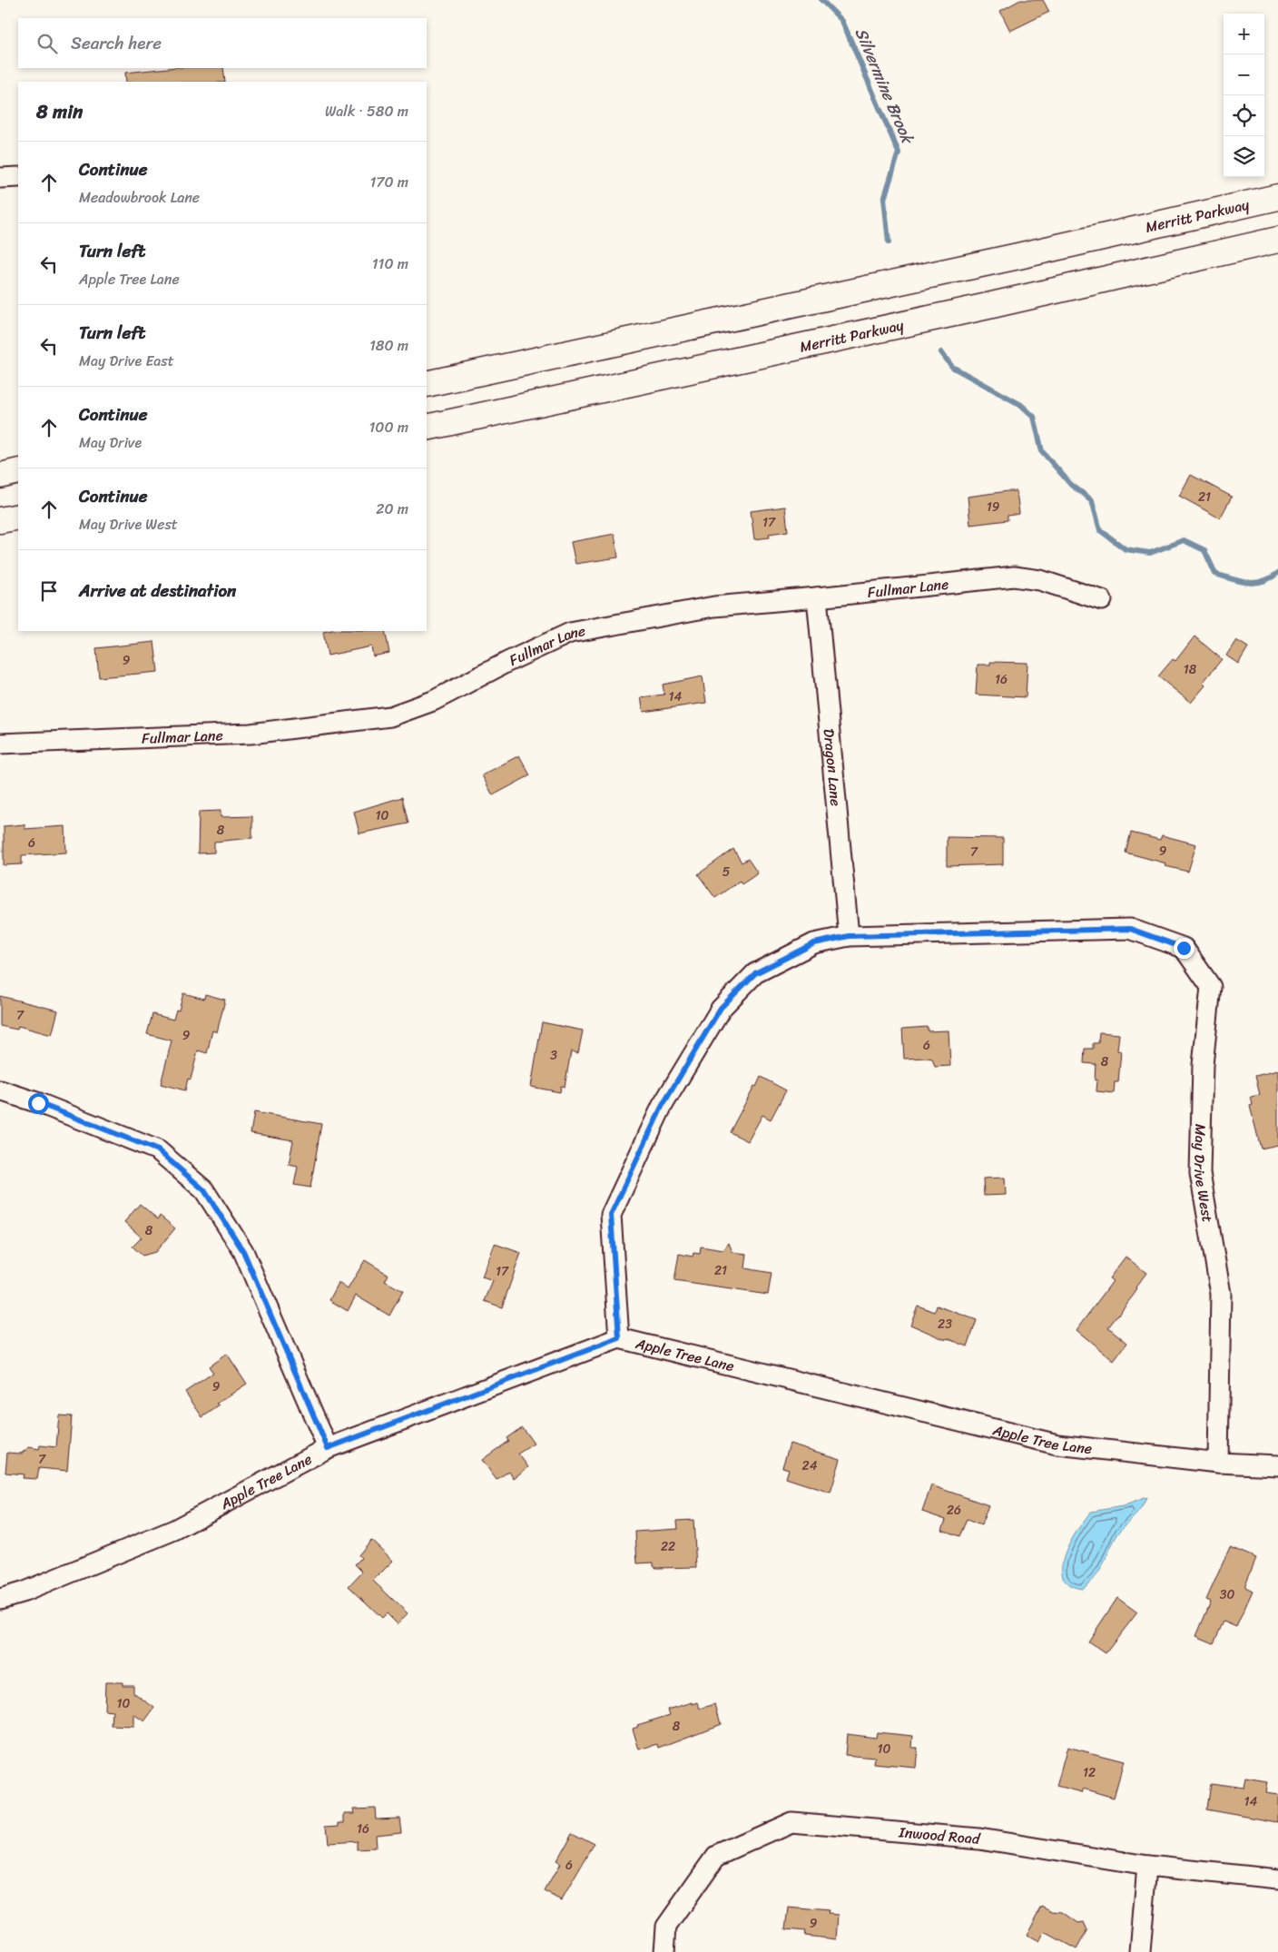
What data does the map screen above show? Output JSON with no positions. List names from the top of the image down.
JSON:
{
  "streets": {
    "highway": ["Merritt Parkway"],
    "street": [
      "Fullmar Lane",
      "Dragon Lane",
      "May Drive West",
      "Apple Tree Lane",
      "Inwood Road"
    ]
  },
  "crossings": [
    ["Fullmar Lane", "Dragon Lane"],
    ["Dragon Lane", "May Drive West"],
    ["May Drive West", "Apple Tree Lane"]
  ],
  "water": ["Silvermine Brook"],
  "house_numbers": [
    "21",
    "19",
    "17",
    "9",
    "18",
    "16",
    "14",
    "10",
    "8",
    "6",
    "9",
    "7",
    "5",
    "7",
    "9",
    "6",
    "3",
    "8",
    "8",
    "21",
    "17",
    "23",
    "9",
    "7",
    "24",
    "26",
    "22",
    "30",
    "10",
    "8",
    "10",
    "12",
    "14",
    "16",
    "6",
    "9"
  ],
  "page": {
    "map_buttons": ["+", "−"],
    "search": "Search here",
    "heading": ["8 min", "Walk · 580 m"],
    "list": [
      ["Continue", "Meadowbrook Lane", "170 m"],
      ["Turn left", "Apple Tree Lane", "110 m"],
      ["Turn left", "May Drive East", "180 m"],
      ["Continue", "May Drive", "100 m"],
      ["Continue", "May Drive West", "20 m"],
      "Arrive at destination"
    ]
  }
}
